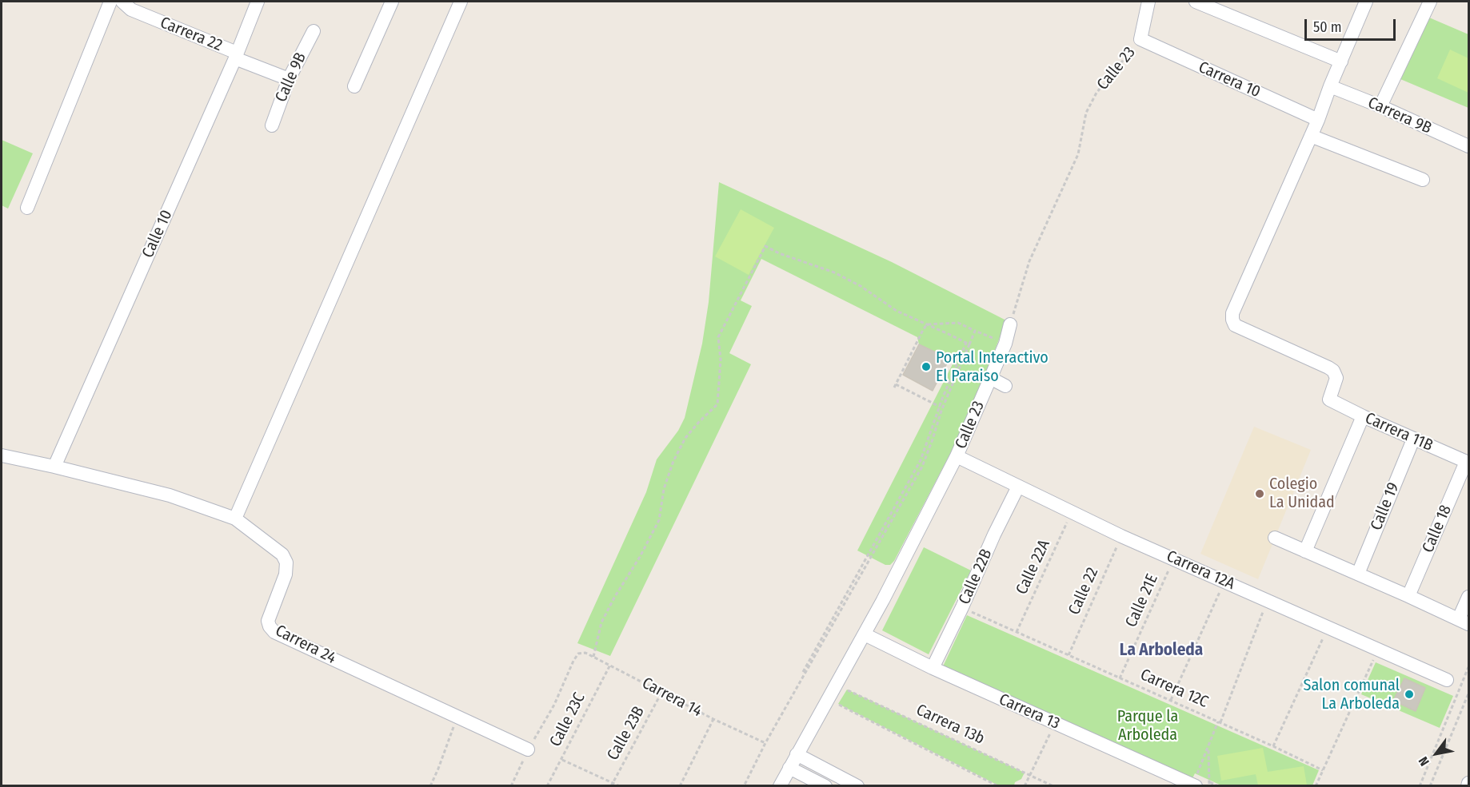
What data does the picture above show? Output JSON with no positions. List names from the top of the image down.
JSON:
{
  "streets": {
    "street": [
      "Carrera 22",
      "Calle 23",
      "Calle 9B",
      "Carrera 10",
      "Carrera 9B",
      "Calle 10",
      "Carrera 11B",
      "Calle 19",
      "Calle 18",
      "Carrera 12A",
      "Calle 22B",
      "Carrera 24",
      "Carrera 13"
    ],
    "path": [
      "Calle 22A",
      "Calle 22",
      "Calle 21E",
      "Carrera 12C",
      "Carrera 14",
      "Calle 23C",
      "Carrera 13b",
      "Calle 23B"
    ]
  },
  "crossings": [
    ["Carrera 22", "Calle 9B"],
    ["Carrera 22", "Calle 10"],
    ["Calle 23", "Carrera 10"],
    ["Calle 23", "Carrera 12A"],
    ["Calle 23", "Carrera 13"],
    ["Calle 23", "Carrera 13b"],
    ["Calle 10", "Carrera 24"],
    ["Carrera 11B", "Calle 19"],
    ["Carrera 11B", "Calle 18"],
    ["Calle 22A", "Carrera 12A"],
    ["Calle 22A", "Carrera 12C"],
    ["Carrera 12A", "Calle 22B"],
    ["Carrera 12A", "Calle 22"],
    ["Carrera 12A", "Calle 21E"],
    ["Calle 22B", "Carrera 12C"],
    ["Calle 22B", "Carrera 13"],
    ["Calle 22", "Carrera 12C"],
    ["Calle 21E", "Carrera 12C"],
    ["Carrera 24", "Carrera 14"],
    ["Carrera 14", "Calle 23C"],
    ["Carrera 14", "Calle 23B"]
  ],
  "districts": ["La Arboleda"],
  "parks": ["Parque la Arboleda"],
  "places": ["Portal Interactivo El Paraiso", "Colegio La Unidad", "Salon comunal La Arboleda"],
  "scale_bar": "50 m",
  "north": "bottom left"
}
